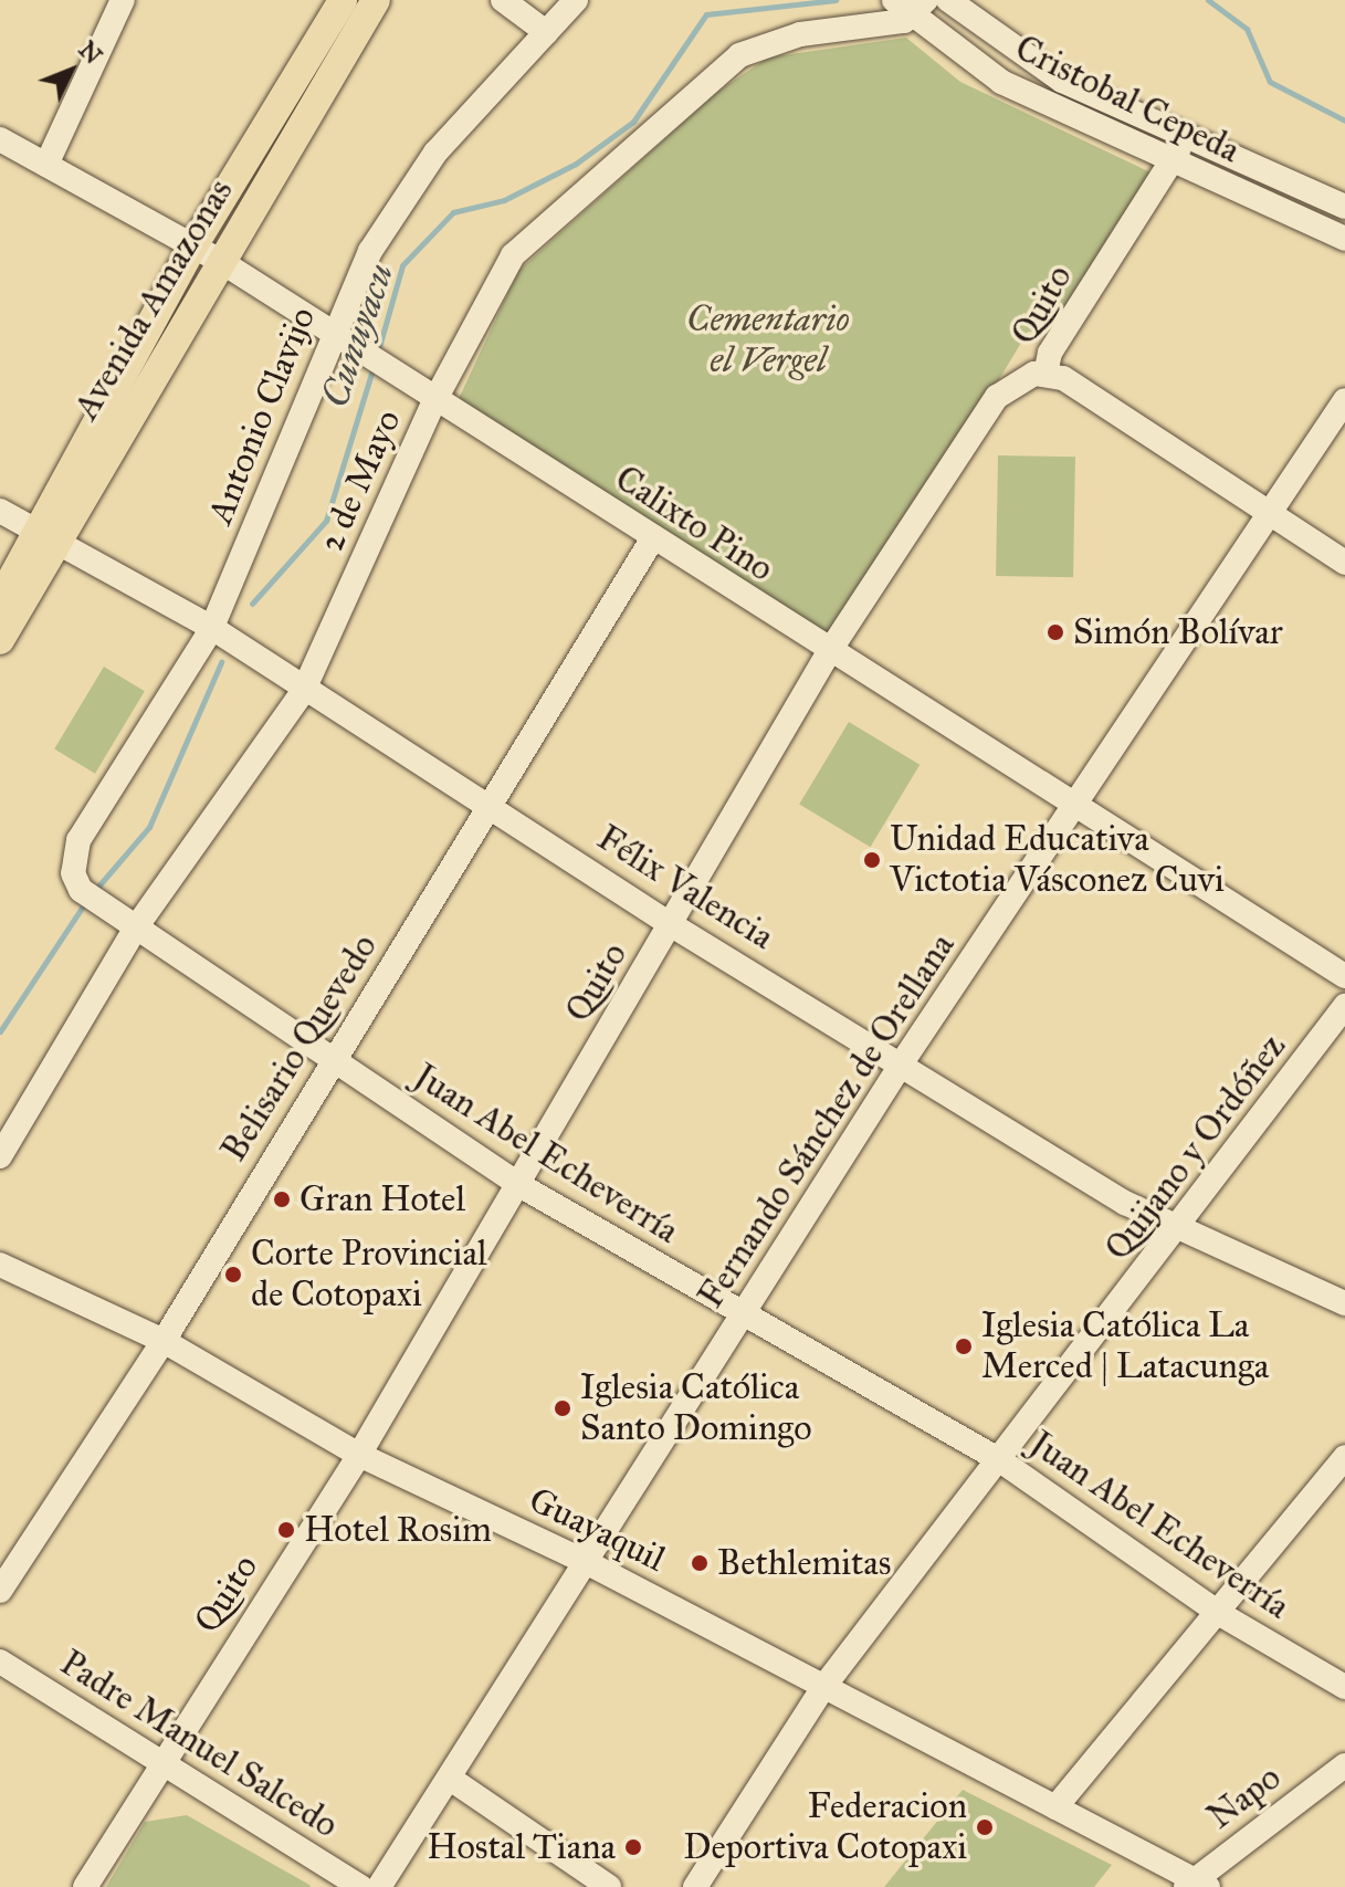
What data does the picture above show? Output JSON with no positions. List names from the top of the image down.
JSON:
{
  "streets": {
    "main road": ["Avenida Amazonas"],
    "street": [
      "Cristobal Cepeda",
      "Quito",
      "Antonio Clavijo",
      "2 de Mayo",
      "Calixto Pino",
      "Félix Valencia",
      "Belisario Quevedo",
      "Fernando Sánchez de Orellana",
      "Quijano y Ordóñez",
      "Juan Abel Echeverría",
      "Guayaquil",
      "Padre Manuel Salcedo",
      "Napo"
    ]
  },
  "crossings": [
    ["Cristobal Cepeda", "Quito"],
    ["Cristobal Cepeda", "2 de Mayo"],
    ["Avenida Amazonas", "Calixto Pino"],
    ["Avenida Amazonas", "Félix Valencia"],
    ["Quito", "Calixto Pino"],
    ["Quito", "Félix Valencia"],
    ["Quito", "Juan Abel Echeverría"],
    ["Quito", "Guayaquil"],
    ["Quito", "Padre Manuel Salcedo"],
    ["Antonio Clavijo", "Calixto Pino"],
    ["Antonio Clavijo", "Félix Valencia"],
    ["Antonio Clavijo", "Juan Abel Echeverría"],
    ["2 de Mayo", "Calixto Pino"],
    ["2 de Mayo", "Félix Valencia"],
    ["2 de Mayo", "Juan Abel Echeverría"],
    ["Calixto Pino", "Belisario Quevedo"],
    ["Calixto Pino", "Fernando Sánchez de Orellana"],
    ["Félix Valencia", "Belisario Quevedo"],
    ["Félix Valencia", "Fernando Sánchez de Orellana"],
    ["Félix Valencia", "Quijano y Ordóñez"],
    ["Belisario Quevedo", "Juan Abel Echeverría"],
    ["Belisario Quevedo", "Guayaquil"],
    ["Fernando Sánchez de Orellana", "Juan Abel Echeverría"],
    ["Fernando Sánchez de Orellana", "Guayaquil"],
    ["Quijano y Ordóñez", "Juan Abel Echeverría"],
    ["Quijano y Ordóñez", "Guayaquil"],
    ["Guayaquil", "Napo"]
  ],
  "water": ["Cunuyacu"],
  "parks": ["Cementario el Vergel"],
  "places": [
    "Simón Bolívar",
    "Unidad Educativa Victotia Vásconez Cuvi",
    "Gran Hotel",
    "Corte Provincial de Cotopaxi",
    "Iglesia Católica La Merced | Latacunga",
    "Iglesia Católica Santo Domingo",
    "Hotel Rosim",
    "Bethlemitas",
    "Federacion Deportiva Cotopaxi",
    "Hostal Tiana"
  ],
  "north": "top right"
}
